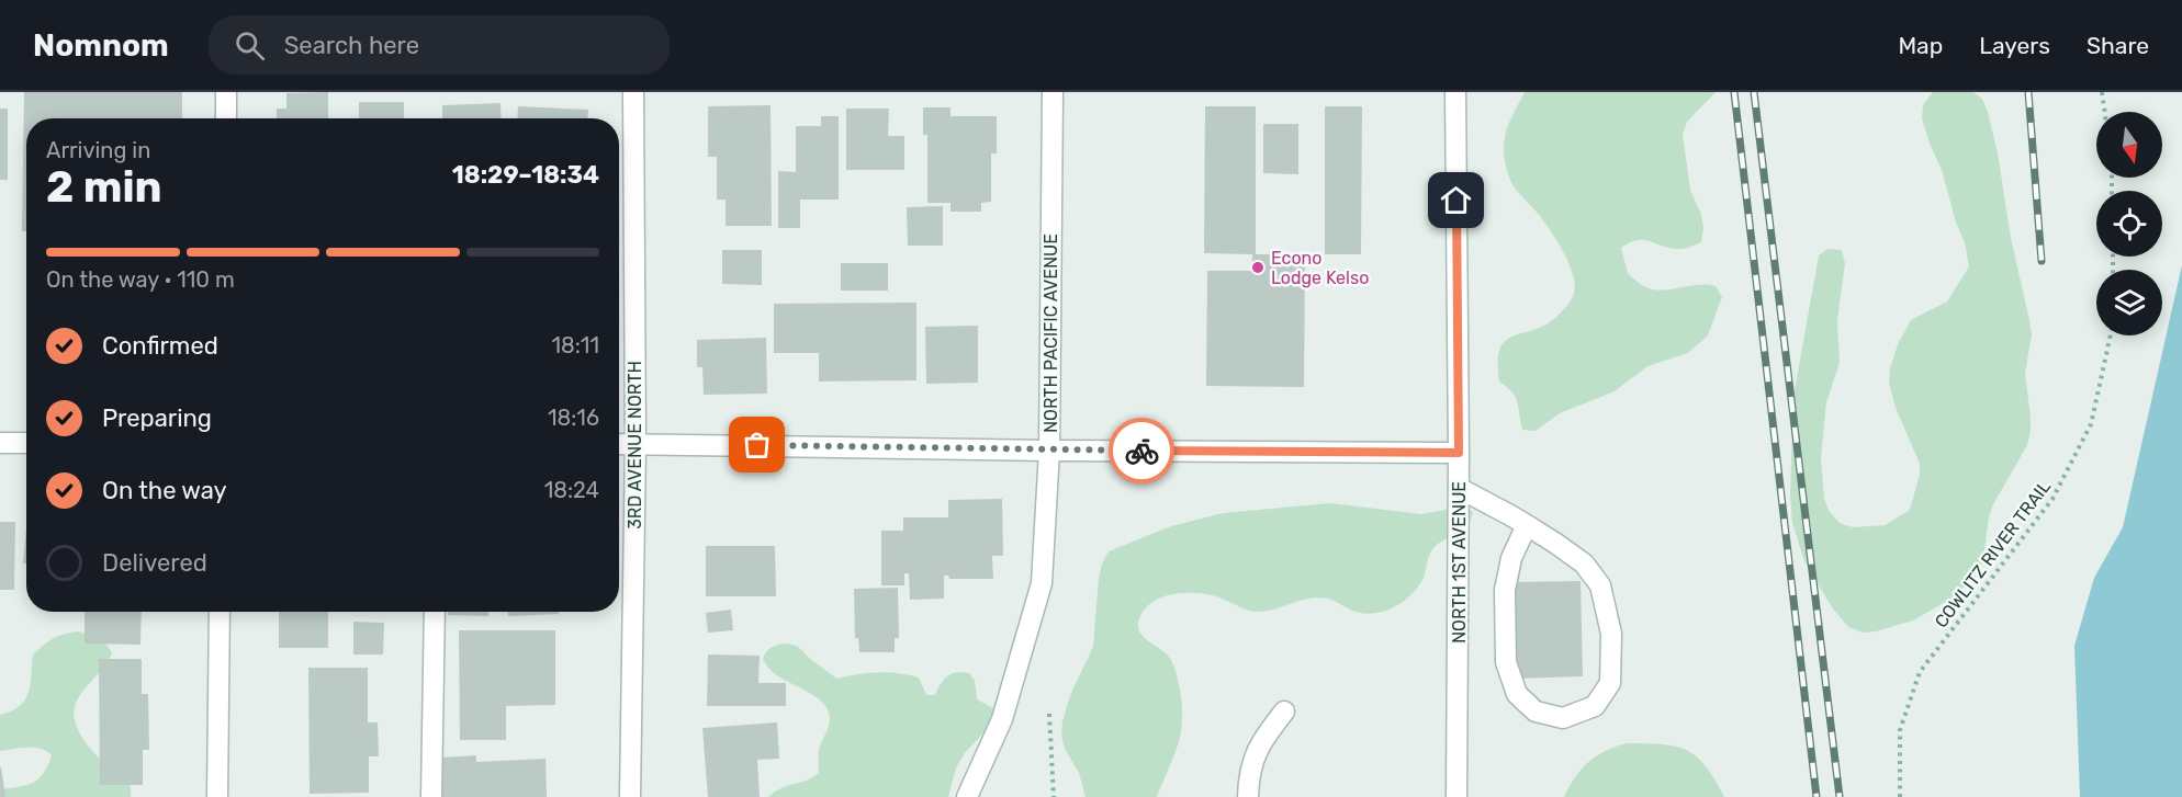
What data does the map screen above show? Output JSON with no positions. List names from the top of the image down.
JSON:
{
  "streets": {
    "street": ["NORTH PACIFIC AVENUE", "3RD AVENUE NORTH", "NORTH 1ST AVENUE"],
    "path": ["COWLITZ RIVER TRAIL"]
  },
  "places": ["Econo Lodge Kelso"],
  "north": "bottom",
  "page": {
    "header": "Nomnom",
    "search": "Search here",
    "nav": ["Map", "Layers", "Share"],
    "heading": ["2 min", "Arriving in", "18:29–18:34"],
    "bar": "On the way · 110 m",
    "list": [
      ["Confirmed", "18:11"],
      ["Preparing", "18:16"],
      ["On the way", "18:24"],
      "Delivered"
    ]
  }
}
